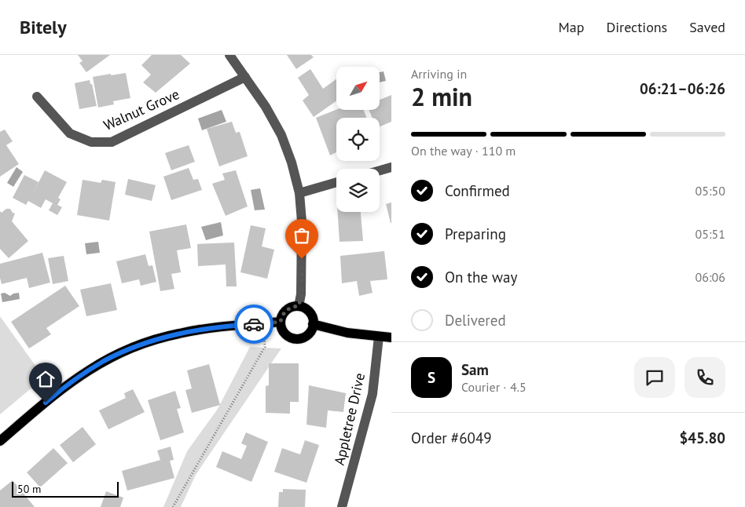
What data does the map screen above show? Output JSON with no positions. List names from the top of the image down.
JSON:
{
  "streets": {
    "street": ["Walnut Grove", "Appletree Drive"]
  },
  "scale_bar": "50 m",
  "north": "top right",
  "page": {
    "header": "Bitely",
    "nav": ["Map", "Directions", "Saved"],
    "heading": ["2 min", "Arriving in", "06:21–06:26"],
    "panel": [
      "Sam",
      "Courier · 4.5",
      "Order #6049",
      "$45.80"
    ],
    "bar": "On the way · 110 m",
    "list": [
      ["Confirmed", "05:50"],
      ["Preparing", "05:51"],
      ["On the way", "06:06"],
      "Delivered"
    ],
    "round": "S",
    "scale": "50 m"
  }
}
